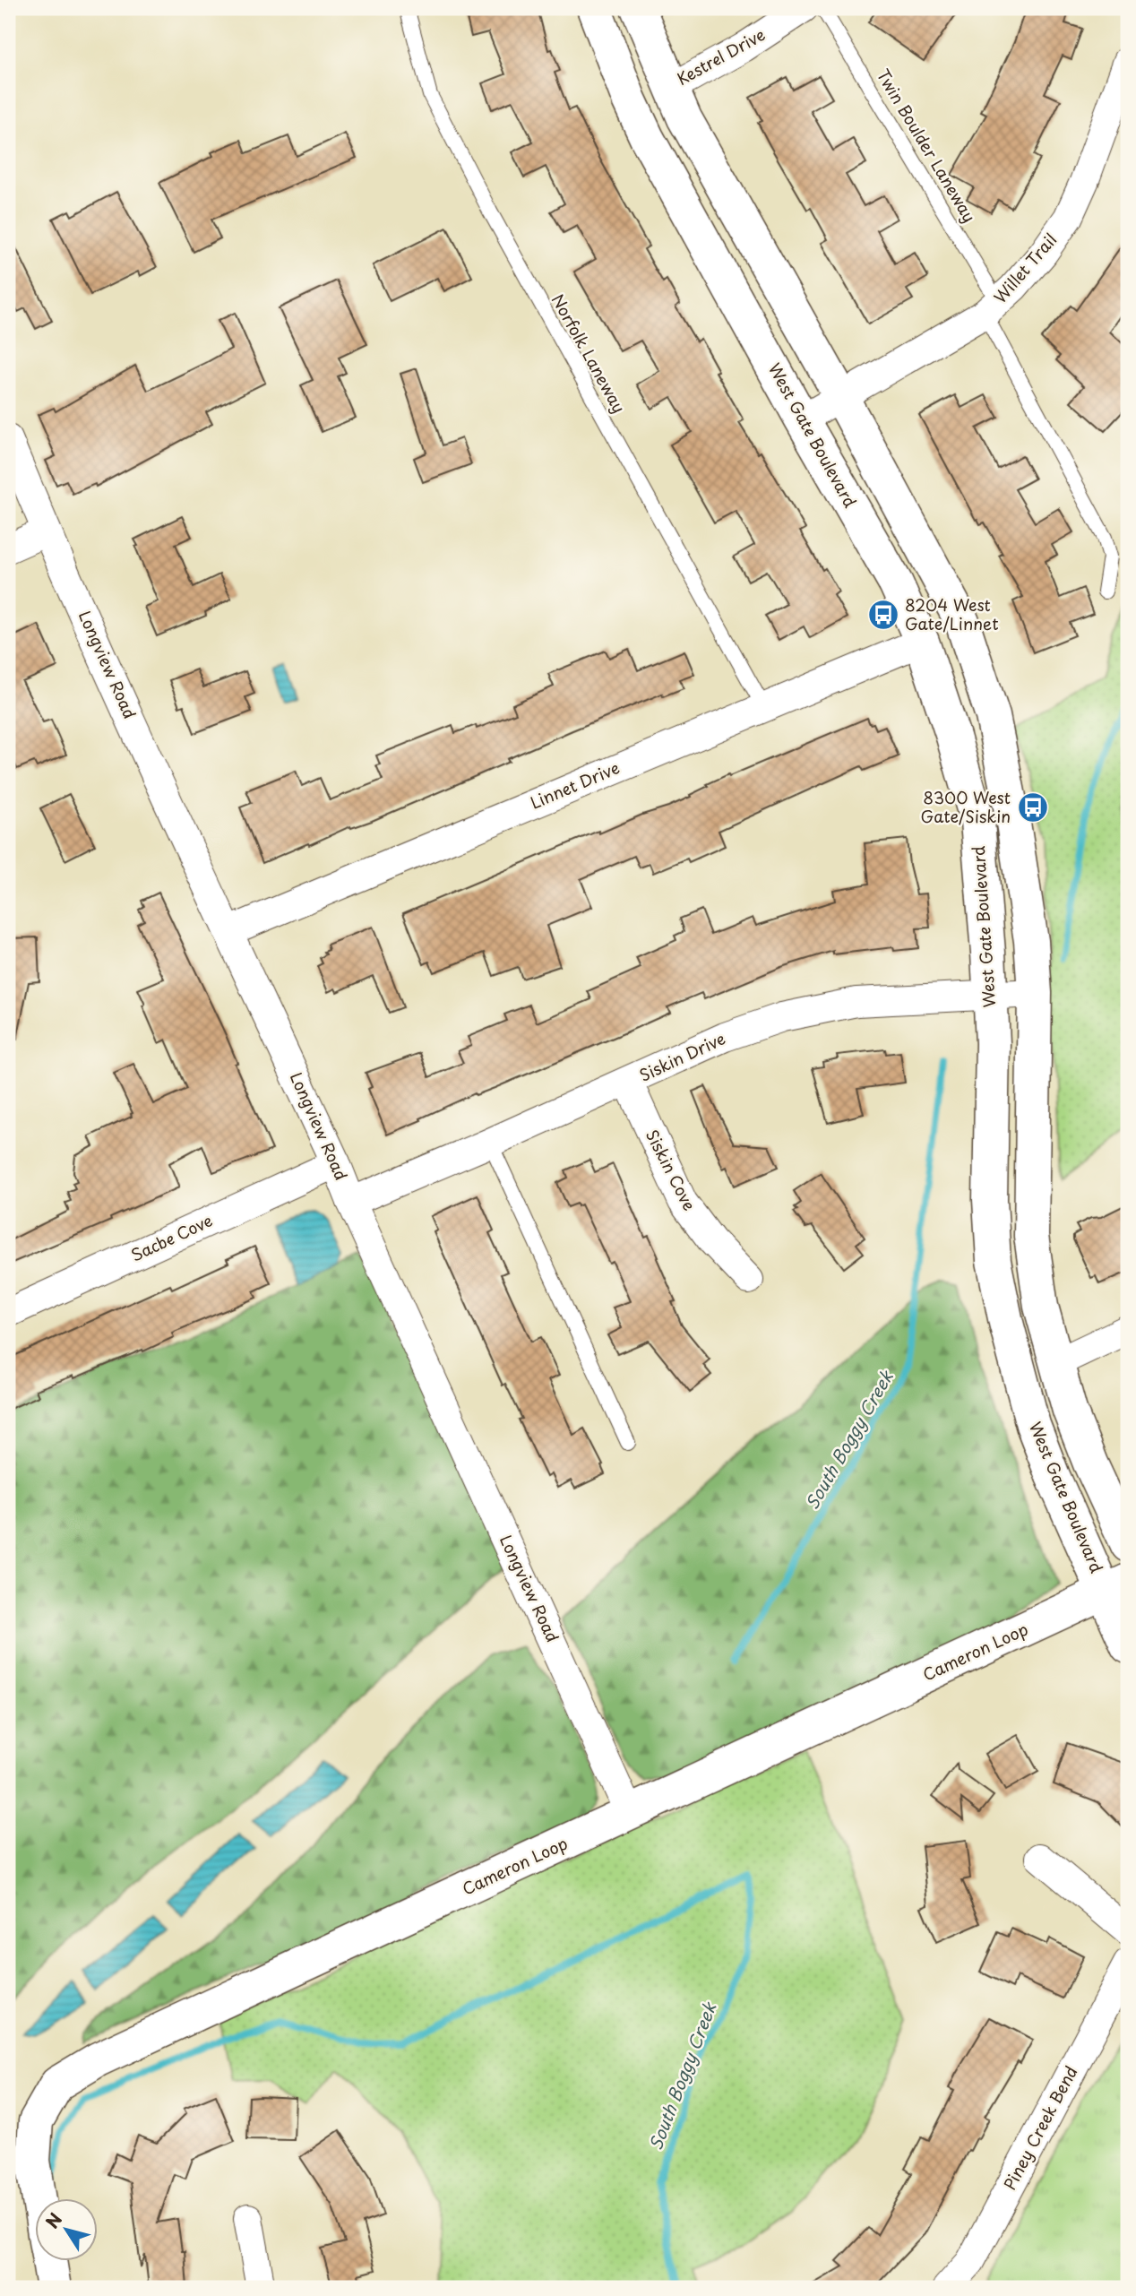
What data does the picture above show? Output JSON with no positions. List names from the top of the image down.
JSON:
{
  "streets": {
    "main road": ["West Gate Boulevard", "Cameron Loop"],
    "street": [
      "Kestrel Drive",
      "Willet Trail",
      "Longview Road",
      "Linnet Drive",
      "Siskin Drive",
      "Siskin Cove",
      "Sacbe Cove",
      "Piney Creek Bend"
    ],
    "lane": ["Twin Boulder Laneway", "Norfolk Laneway"]
  },
  "crossings": [
    ["Twin Boulder Laneway", "Willet Trail"],
    ["Willet Trail", "West Gate Boulevard"],
    ["Norfolk Laneway", "Linnet Drive"],
    ["West Gate Boulevard", "Linnet Drive"],
    ["West Gate Boulevard", "Siskin Drive"],
    ["West Gate Boulevard", "Cameron Loop"],
    ["Longview Road", "Linnet Drive"],
    ["Longview Road", "Siskin Drive"],
    ["Longview Road", "Sacbe Cove"],
    ["Longview Road", "Cameron Loop"],
    ["Siskin Drive", "Siskin Cove"]
  ],
  "water": ["South Boggy Creek"],
  "places": {
    "bus stop": ["8204 West Gate/Linnet", "8300 West Gate/Siskin"]
  },
  "north": "top left"
}
